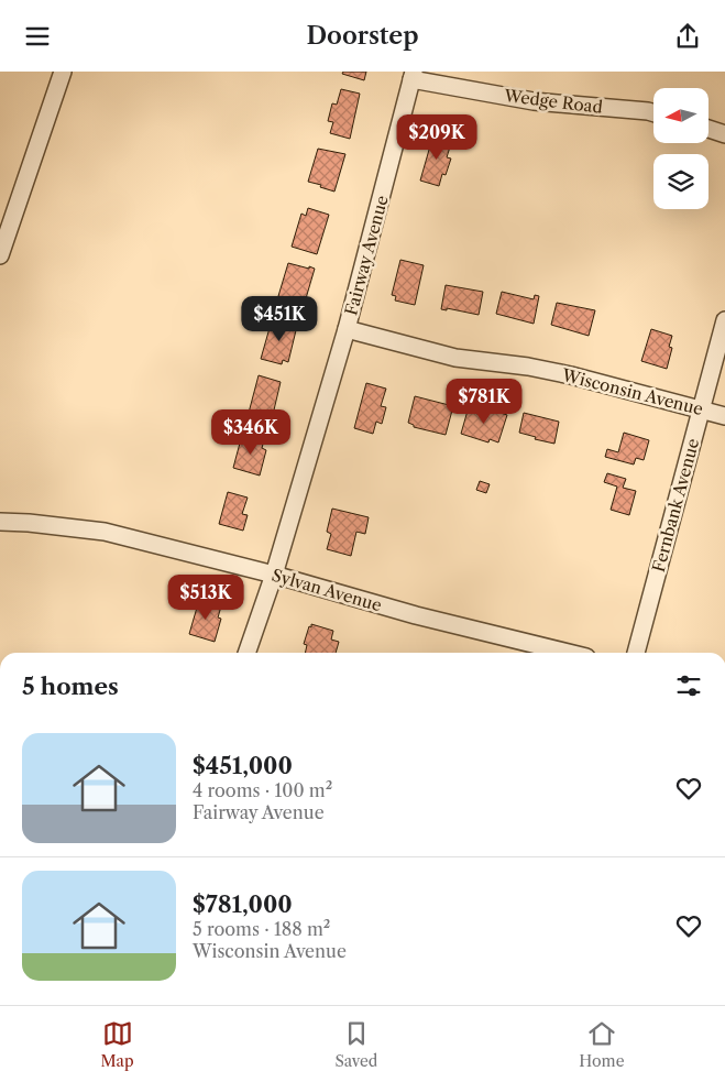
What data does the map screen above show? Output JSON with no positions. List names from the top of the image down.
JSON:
{
  "streets": {
    "street": [
      "Wedge Road",
      "Fairway Avenue",
      "Wisconsin Avenue",
      "Fernbank Avenue",
      "Sylvan Avenue"
    ]
  },
  "crossings": [
    ["Wedge Road", "Fairway Avenue"],
    ["Fairway Avenue", "Wisconsin Avenue"],
    ["Fairway Avenue", "Sylvan Avenue"],
    ["Wisconsin Avenue", "Fernbank Avenue"]
  ],
  "north": "left",
  "page": {
    "header": "Doorstep",
    "price": [
      "$209K",
      "$451K",
      "$781K",
      "$346K",
      "$513K"
    ],
    "heading": "5 homes",
    "list": [
      {
        "name": "$451,000",
        "note": "4 rooms · 100 m² · Fairway Avenue"
      },
      {
        "name": "$781,000",
        "note": "5 rooms · 188 m² · Wisconsin Avenue"
      }
    ],
    "tabs": ["Map", "Saved", "Home"]
  }
}
